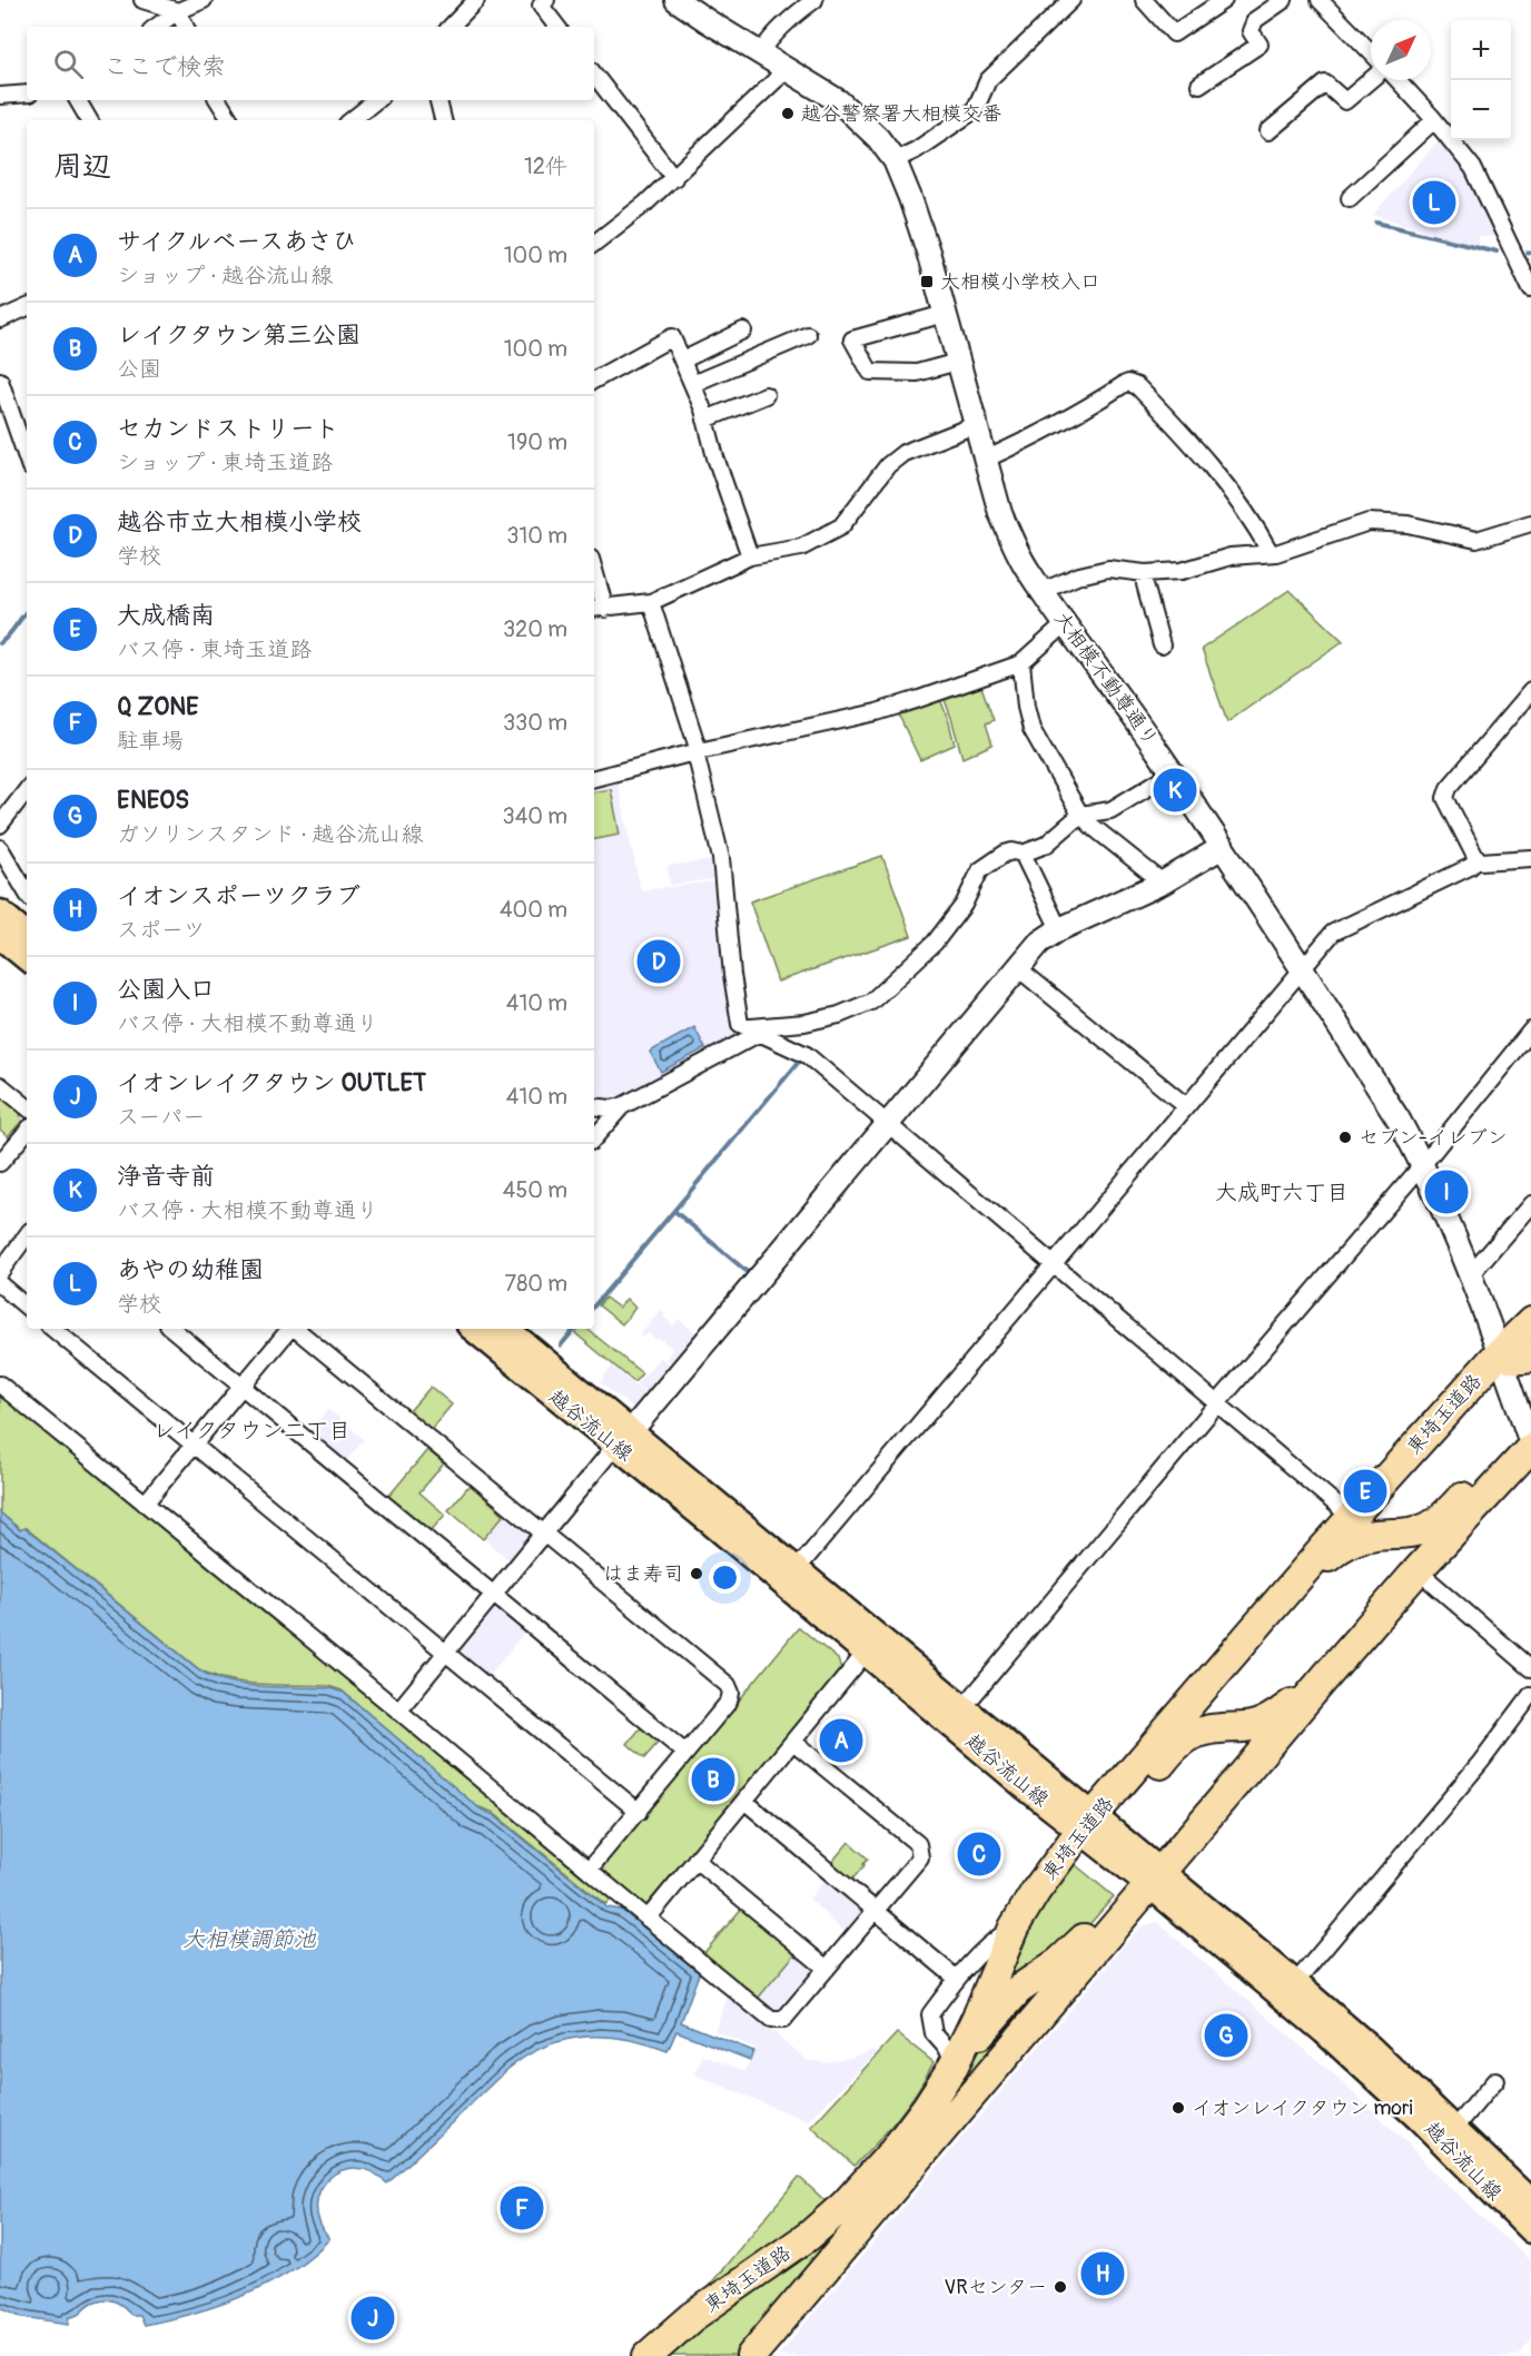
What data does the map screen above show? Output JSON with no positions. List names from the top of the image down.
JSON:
{
  "streets": {
    "highway": ["東埼玉道路"],
    "main road": ["越谷流山線"],
    "street": ["大相模不動尊通り"]
  },
  "crossings": [
    ["大相模不動尊通り", "東埼玉道路"],
    ["東埼玉道路", "越谷流山線"]
  ],
  "districts": ["大成町六丁目", "レイクタウン二丁目"],
  "water": ["大相模調節池"],
  "places": {
    "other": [
      "越谷警察署大相模交番",
      "セブン-イレブン",
      "はま寿司",
      "イオンレイクタウン mori",
      "VRセンター"
    ],
    "transit": ["大相模小学校入口"]
  },
  "north": "top right",
  "page": {
    "map_buttons": ["+", "−"],
    "search": "ここで検索",
    "heading": ["周辺", "12件"],
    "pins": [
      "L",
      "K",
      "D",
      "I",
      "E",
      "A",
      "B",
      "C",
      "G",
      "F",
      "H",
      "J"
    ],
    "list": [
      {
        "mark": "A",
        "name": "サイクルベースあさひ",
        "note": "ショップ · 越谷流山線",
        "value": "100 m"
      },
      {
        "mark": "B",
        "name": "レイクタウン第三公園",
        "note": "公園",
        "value": "100 m"
      },
      {
        "mark": "C",
        "name": "セカンドストリート",
        "note": "ショップ · 東埼玉道路",
        "value": "190 m"
      },
      {
        "mark": "D",
        "name": "越谷市立大相模小学校",
        "note": "学校",
        "value": "310 m"
      },
      {
        "mark": "E",
        "name": "大成橋南",
        "note": "バス停 · 東埼玉道路",
        "value": "320 m"
      },
      {
        "mark": "F",
        "name": "Q ZONE",
        "note": "駐車場",
        "value": "330 m"
      },
      {
        "mark": "G",
        "name": "ENEOS",
        "note": "ガソリンスタンド · 越谷流山線",
        "value": "340 m"
      },
      {
        "mark": "H",
        "name": "イオンスポーツクラブ",
        "note": "スポーツ",
        "value": "400 m"
      },
      {
        "mark": "I",
        "name": "公園入口",
        "note": "バス停 · 大相模不動尊通り",
        "value": "410 m"
      },
      {
        "mark": "J",
        "name": "イオンレイクタウン OUTLET",
        "note": "スーパー",
        "value": "410 m"
      },
      {
        "mark": "K",
        "name": "浄音寺前",
        "note": "バス停 · 大相模不動尊通り",
        "value": "450 m"
      },
      {
        "mark": "L",
        "name": "あやの幼稚園",
        "note": "学校",
        "value": "780 m"
      }
    ]
  }
}
